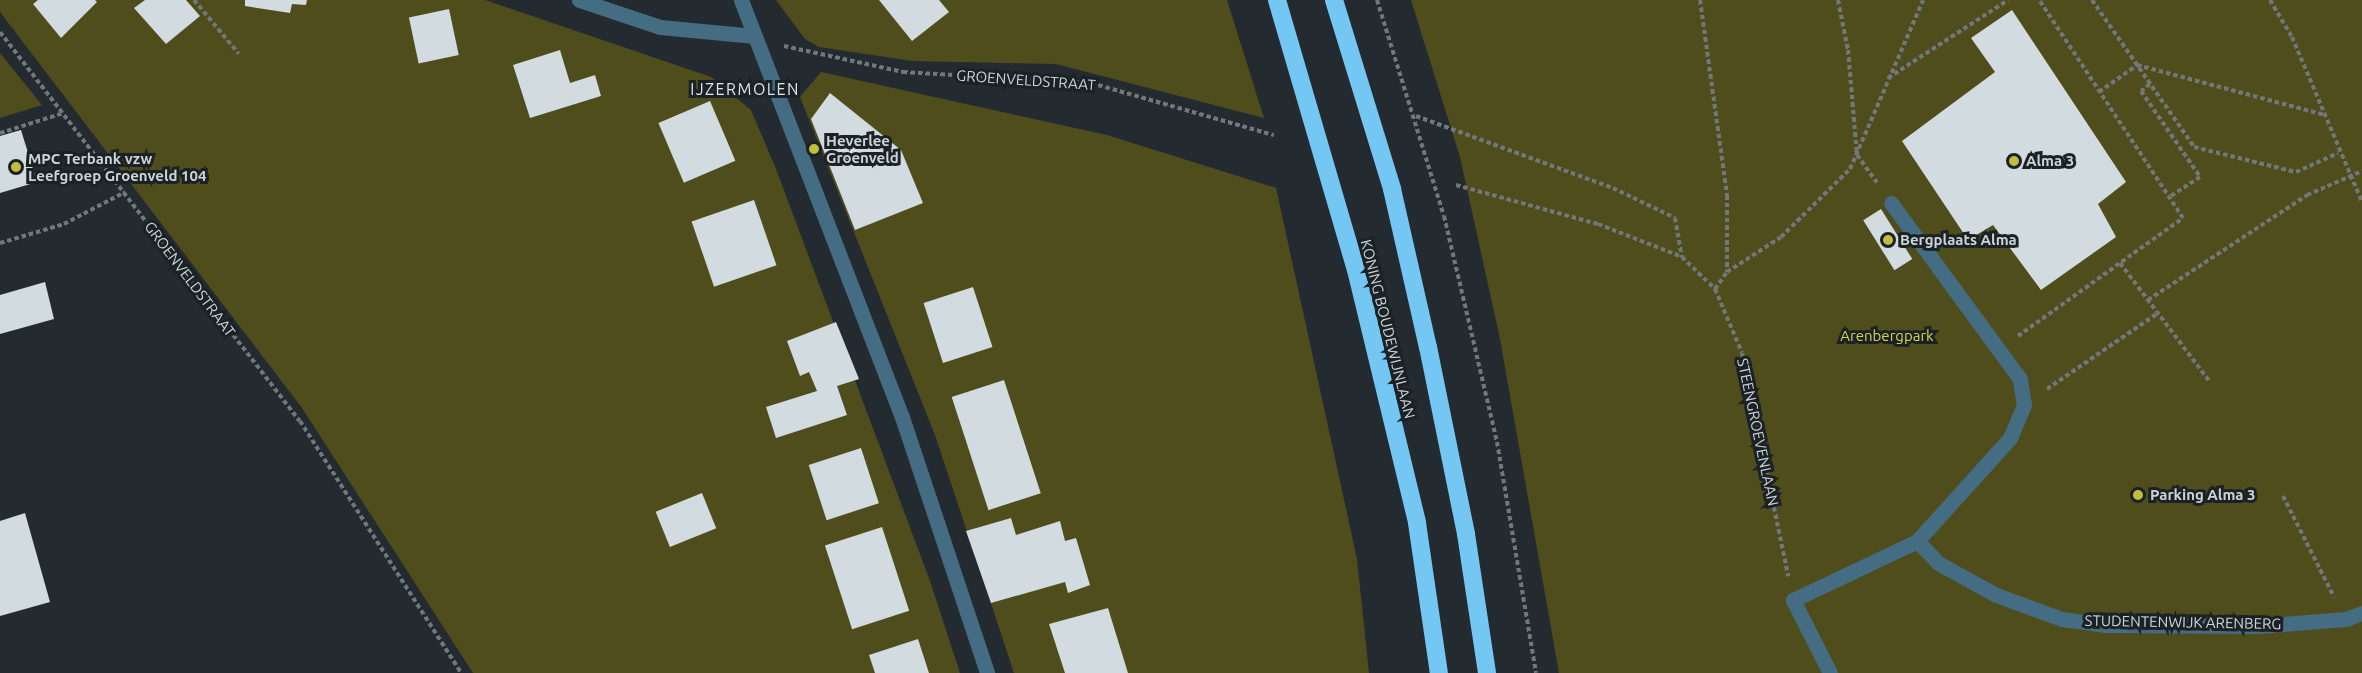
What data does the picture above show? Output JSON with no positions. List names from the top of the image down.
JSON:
{
  "streets": {
    "highway": ["KONING BOUDEWIJNLAAN"],
    "street": ["STUDENTENWIJK ARENBERG"],
    "path": ["GROENVELDSTRAAT", "STEENGROEVENLAAN"]
  },
  "districts": ["IJZERMOLEN"],
  "parks": ["Arenbergpark"],
  "places": [
    "Heverlee Groenveld",
    "Alma 3",
    "MPC Terbank vzw Leefgroep Groenveld 104",
    "Bergplaats Alma",
    "Parking Alma 3"
  ]
}
